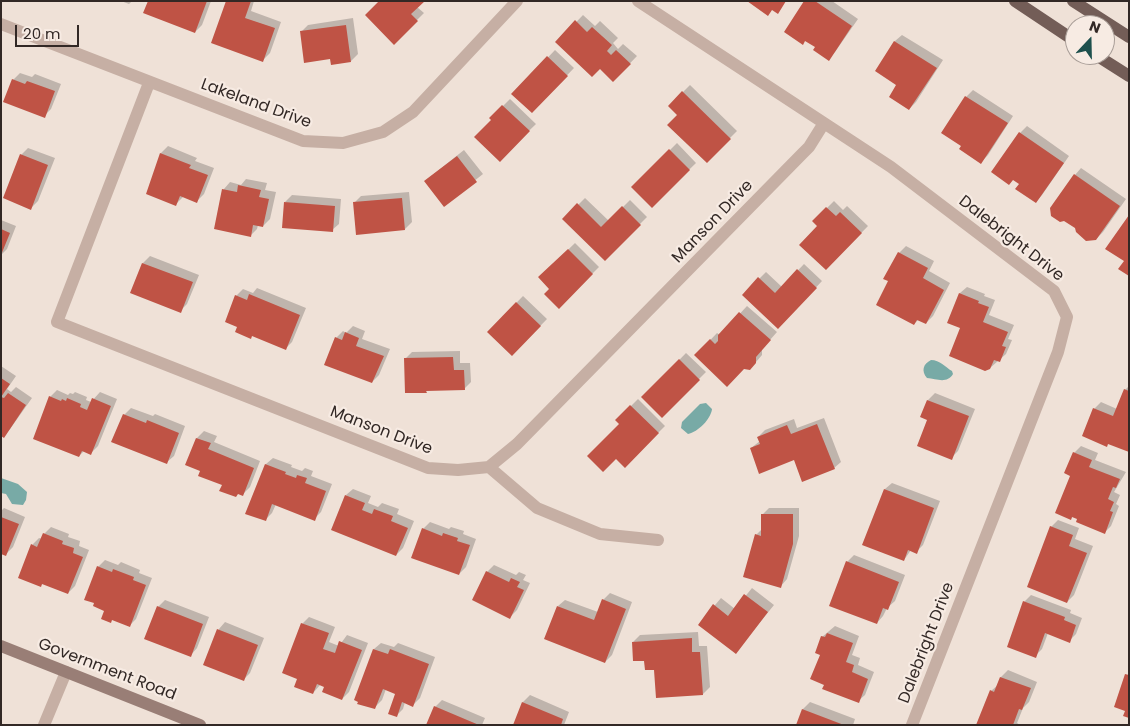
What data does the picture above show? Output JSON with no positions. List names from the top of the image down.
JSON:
{
  "streets": {
    "street": [
      "Lakeland Drive",
      "Manson Drive",
      "Dalebright Drive",
      "Government Road"
    ]
  },
  "crossings": [
    ["Lakeland Drive", "Manson Drive"],
    ["Manson Drive", "Dalebright Drive"]
  ],
  "scale_bar": "20 m",
  "north": "top"
}
